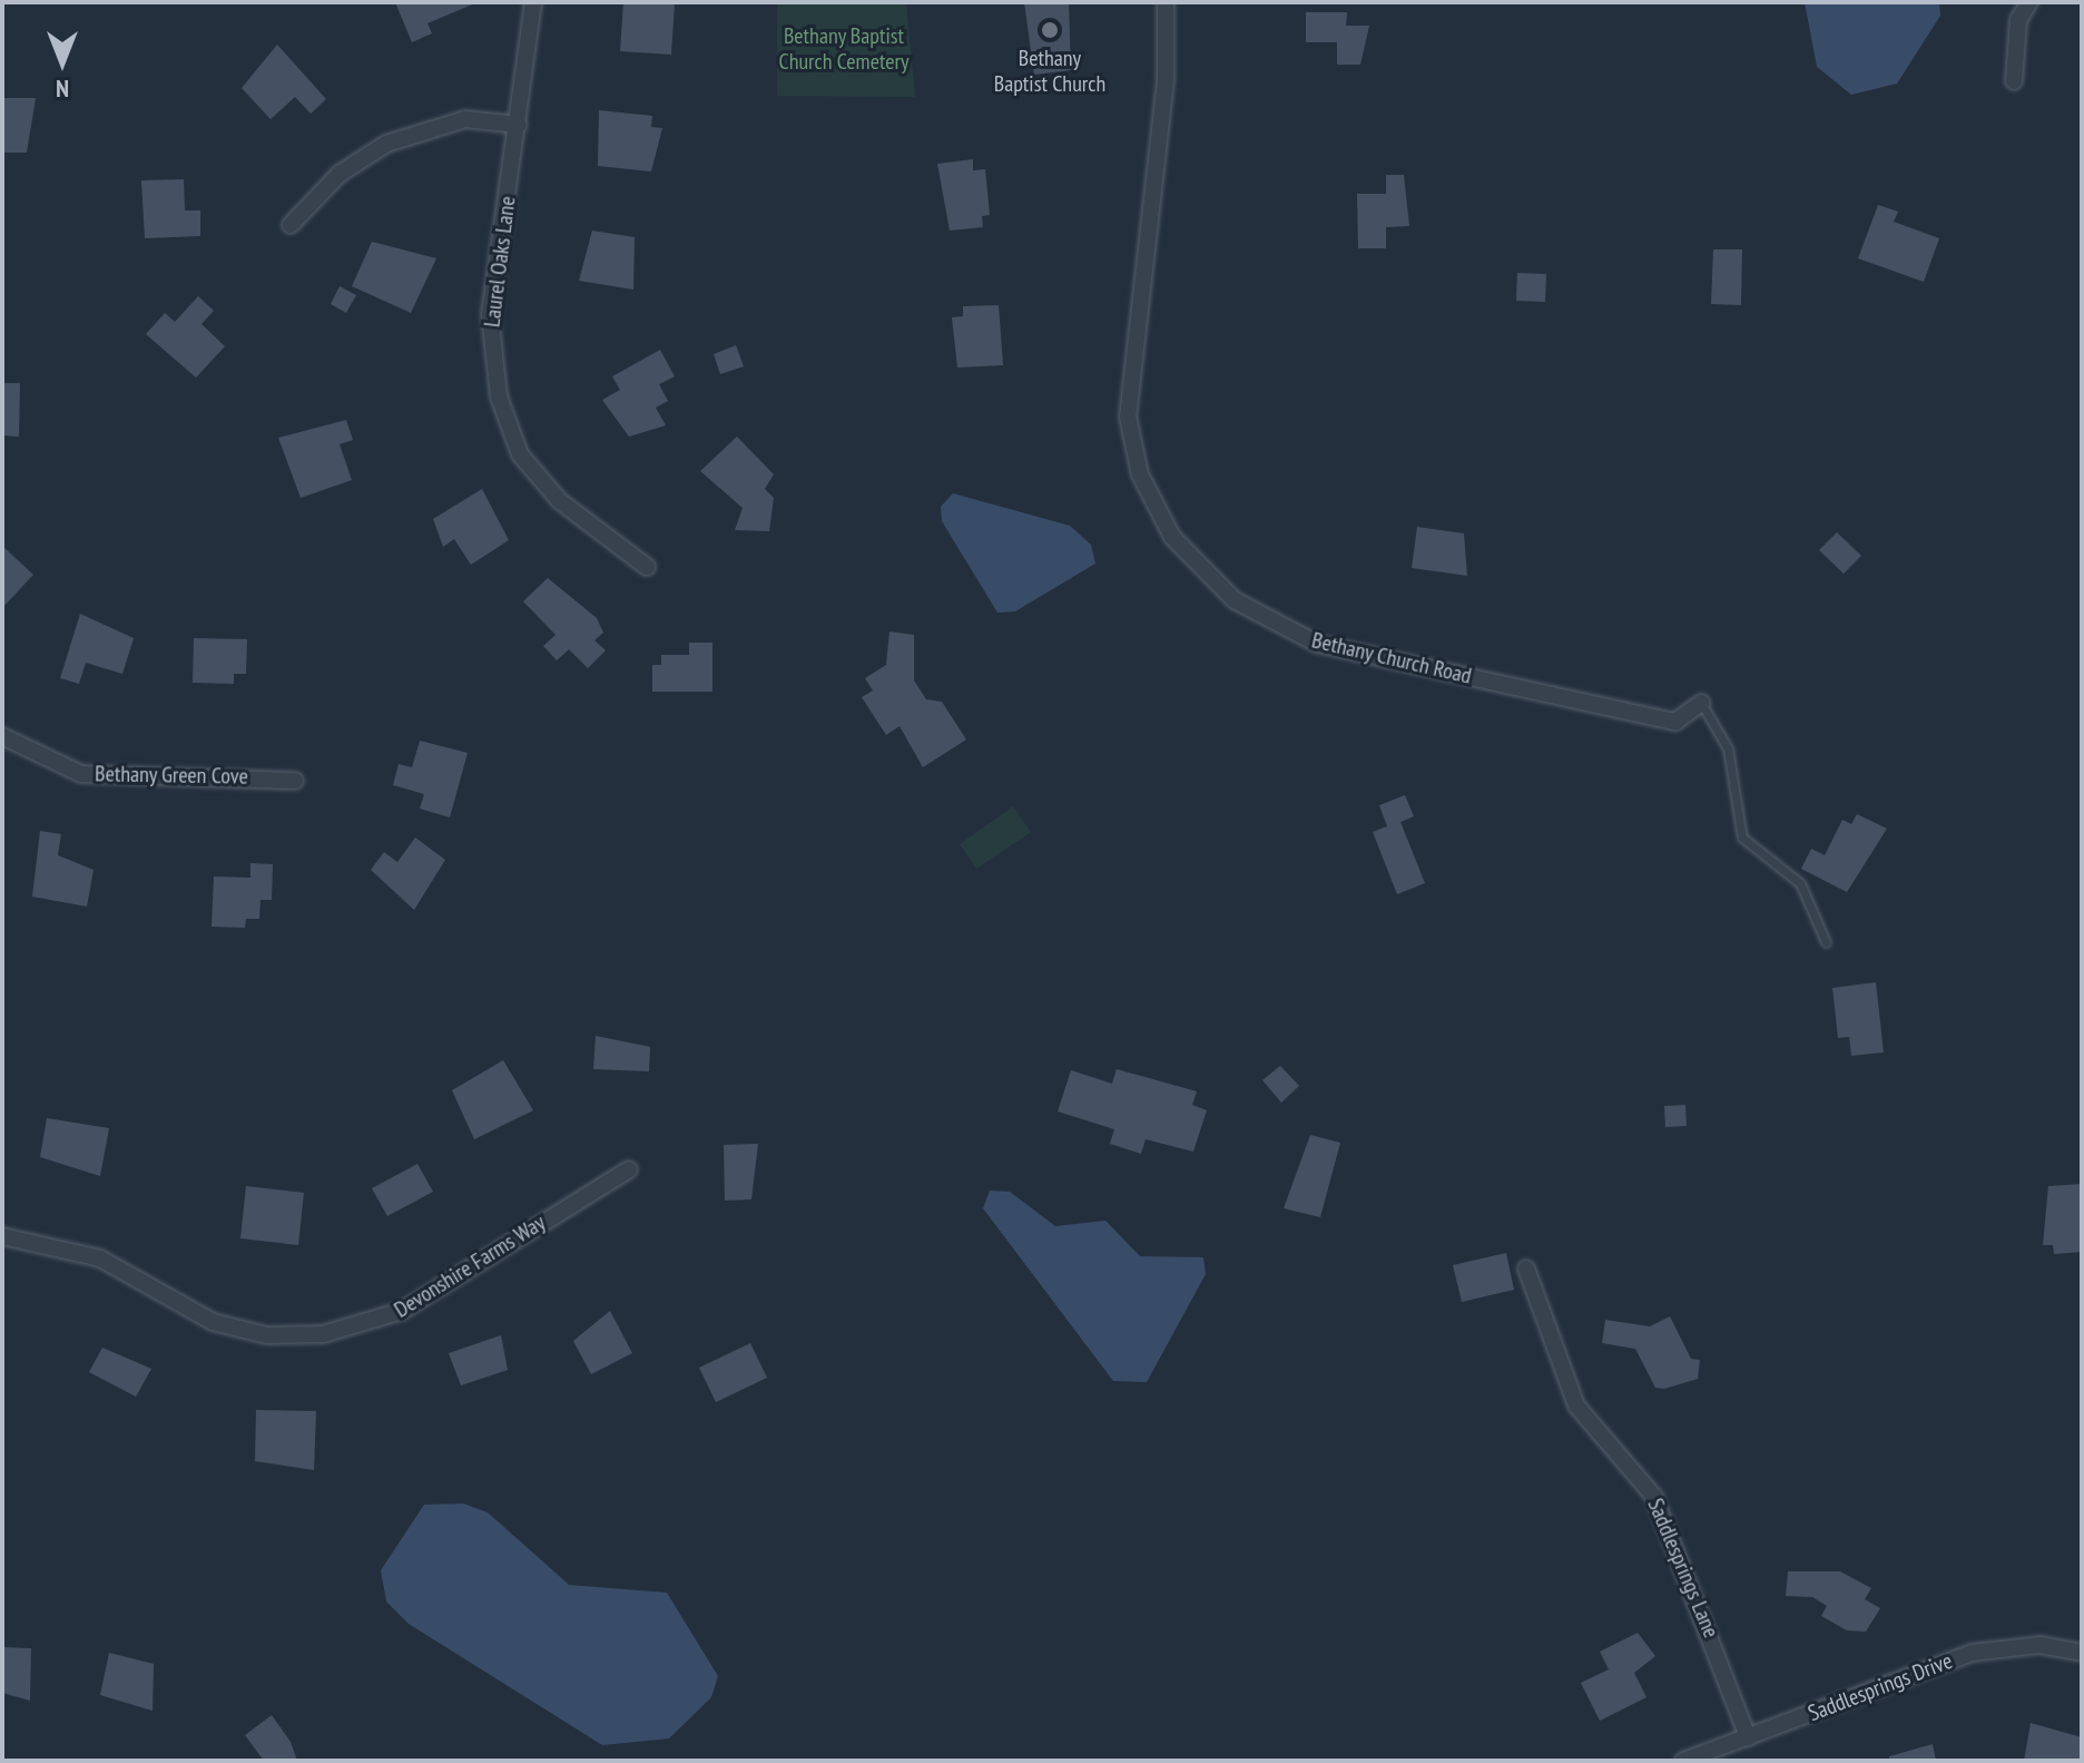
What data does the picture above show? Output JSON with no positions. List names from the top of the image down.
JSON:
{
  "streets": {
    "street": [
      "Laurel Oaks Lane",
      "Bethany Church Road",
      "Bethany Green Cove",
      "Devonshire Farms Way",
      "Saddlesprings Lane",
      "Saddlesprings Drive"
    ]
  },
  "crossings": [
    ["Saddlesprings Lane", "Saddlesprings Drive"]
  ],
  "parks": ["Bethany Baptist Church Cemetery"],
  "places": ["Bethany Baptist Church"],
  "north": "bottom"
}
